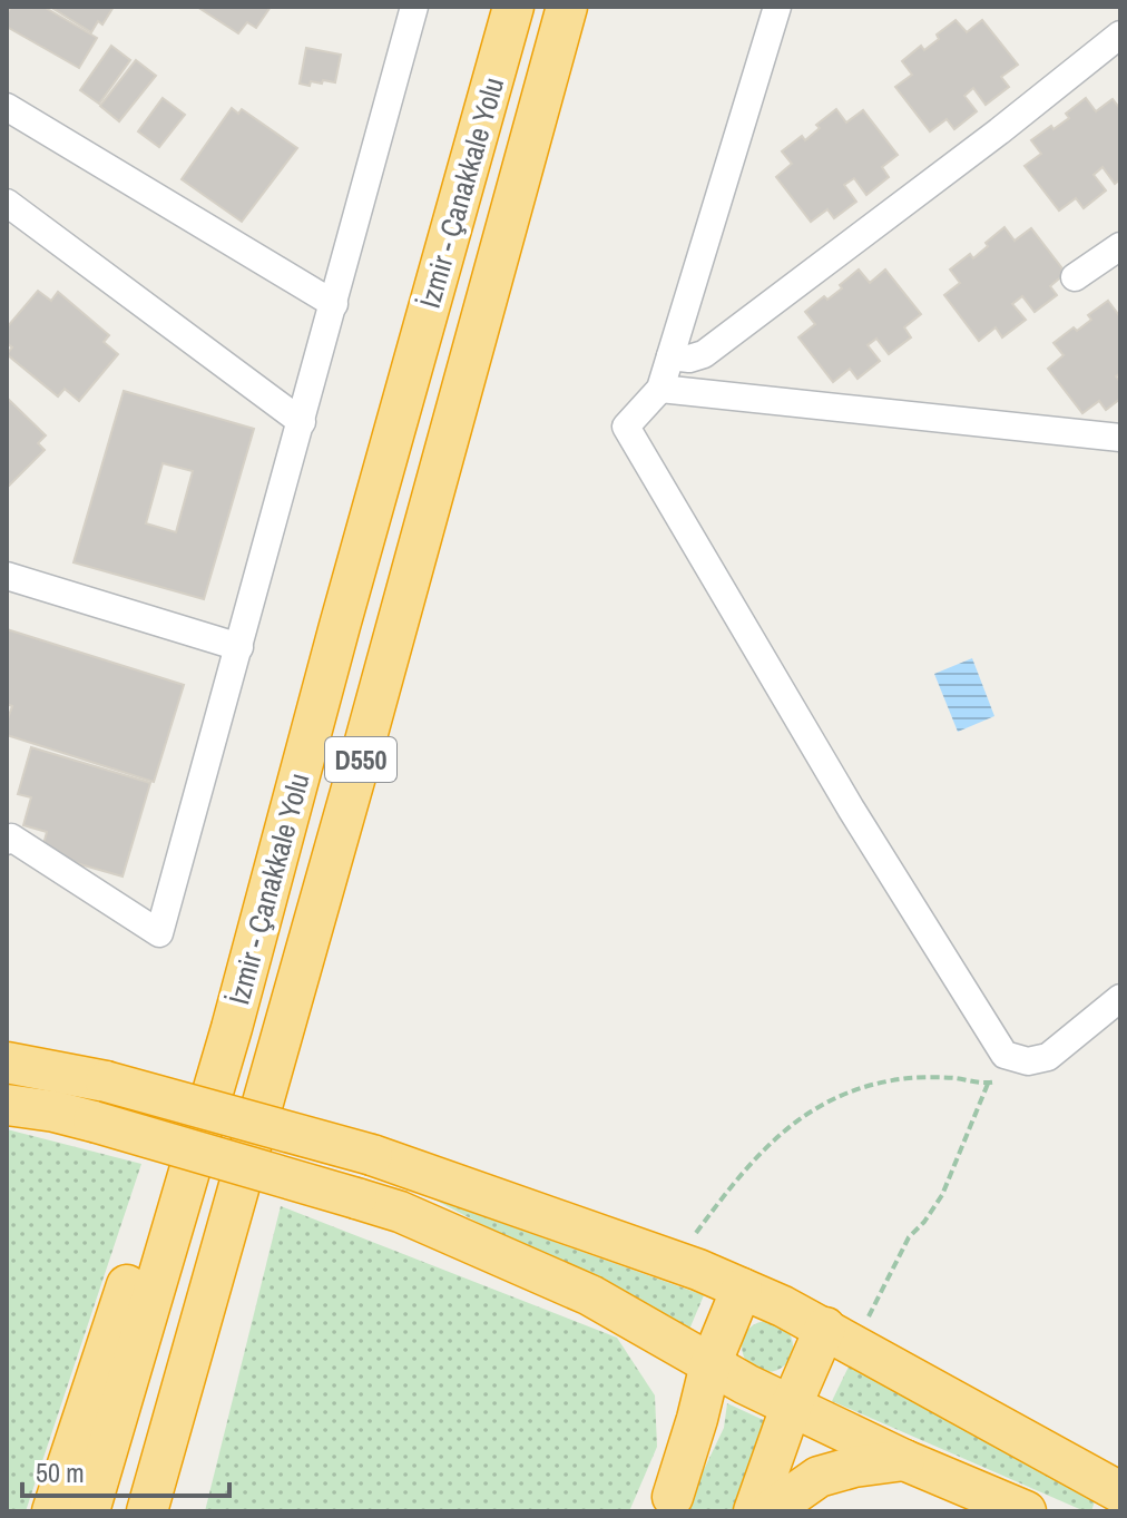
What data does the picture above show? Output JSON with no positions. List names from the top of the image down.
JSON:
{
  "streets": {
    "highway": ["İzmir - Çanakkale Yolu", "D550"]
  },
  "scale_bar": "50 m"
}
